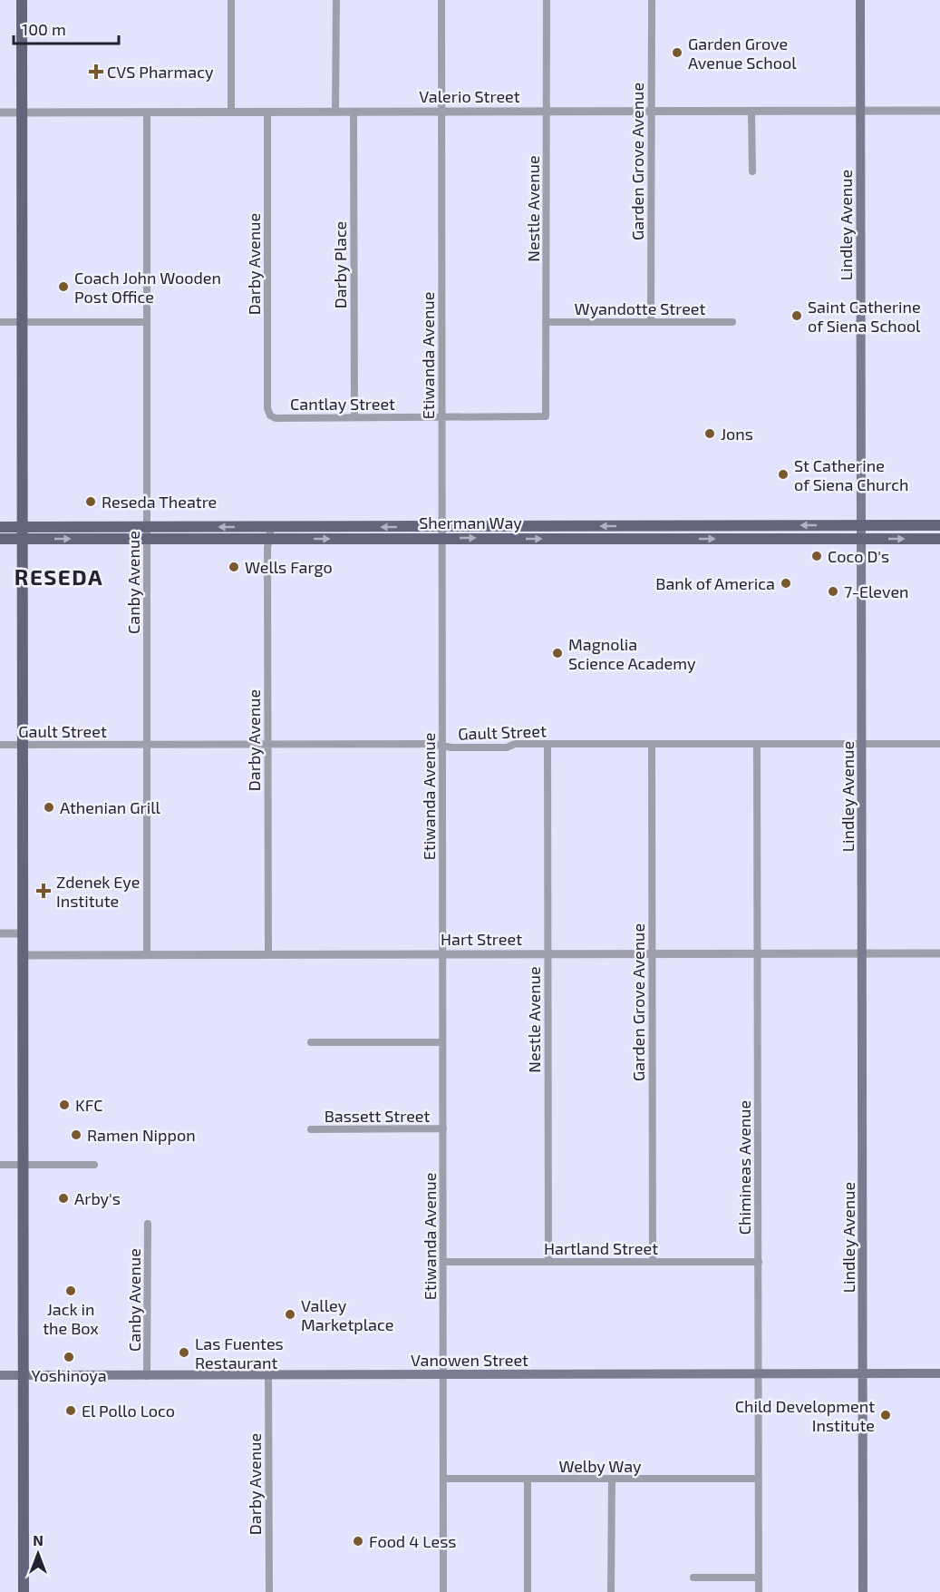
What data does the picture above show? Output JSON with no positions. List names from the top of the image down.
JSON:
{
  "streets": {
    "main road": ["Lindley Avenue", "Sherman Way", "Vanowen Street"],
    "street": [
      "Valerio Street",
      "Garden Grove Avenue",
      "Nestle Avenue",
      "Darby Avenue",
      "Darby Place",
      "Wyandotte Street",
      "Etiwanda Avenue",
      "Cantlay Street",
      "Canby Avenue",
      "Gault Street",
      "Hart Street",
      "Bassett Street",
      "Chimineas Avenue",
      "Hartland Street",
      "Welby Way"
    ]
  },
  "crossings": [
    ["Valerio Street", "Garden Grove Avenue"],
    ["Valerio Street", "Nestle Avenue"],
    ["Valerio Street", "Lindley Avenue"],
    ["Valerio Street", "Darby Avenue"],
    ["Valerio Street", "Darby Place"],
    ["Valerio Street", "Etiwanda Avenue"],
    ["Valerio Street", "Canby Avenue"],
    ["Garden Grove Avenue", "Wyandotte Street"],
    ["Garden Grove Avenue", "Gault Street"],
    ["Garden Grove Avenue", "Hart Street"],
    ["Garden Grove Avenue", "Hartland Street"],
    ["Nestle Avenue", "Wyandotte Street"],
    ["Nestle Avenue", "Cantlay Street"],
    ["Nestle Avenue", "Gault Street"],
    ["Nestle Avenue", "Hart Street"],
    ["Nestle Avenue", "Hartland Street"],
    ["Lindley Avenue", "Sherman Way"],
    ["Lindley Avenue", "Gault Street"],
    ["Lindley Avenue", "Hart Street"],
    ["Lindley Avenue", "Vanowen Street"],
    ["Darby Avenue", "Cantlay Street"],
    ["Darby Avenue", "Sherman Way"],
    ["Darby Avenue", "Gault Street"],
    ["Darby Avenue", "Hart Street"],
    ["Darby Avenue", "Vanowen Street"],
    ["Darby Place", "Cantlay Street"],
    ["Etiwanda Avenue", "Cantlay Street"],
    ["Etiwanda Avenue", "Sherman Way"],
    ["Etiwanda Avenue", "Gault Street"],
    ["Etiwanda Avenue", "Hart Street"],
    ["Etiwanda Avenue", "Bassett Street"],
    ["Etiwanda Avenue", "Hartland Street"],
    ["Etiwanda Avenue", "Vanowen Street"],
    ["Etiwanda Avenue", "Welby Way"],
    ["Sherman Way", "Canby Avenue"],
    ["Canby Avenue", "Gault Street"],
    ["Canby Avenue", "Hart Street"],
    ["Canby Avenue", "Vanowen Street"],
    ["Gault Street", "Chimineas Avenue"],
    ["Hart Street", "Chimineas Avenue"],
    ["Chimineas Avenue", "Hartland Street"],
    ["Chimineas Avenue", "Vanowen Street"],
    ["Chimineas Avenue", "Welby Way"]
  ],
  "districts": ["RESEDA"],
  "places": {
    "other": [
      "Garden Grove Avenue School",
      "Coach John Wooden Post Office",
      "Saint Catherine of Siena School",
      "Jons",
      "St Catherine of Siena Church",
      "Reseda Theatre",
      "Coco D's",
      "Wells Fargo",
      "Bank of America",
      "7-Eleven",
      "Magnolia Science Academy",
      "Athenian Grill",
      "KFC",
      "Ramen Nippon",
      "Arby's",
      "Jack in the Box",
      "Valley Marketplace",
      "Las Fuentes Restaurant",
      "Yoshinoya",
      "El Pollo Loco",
      "Child Development Institute",
      "Food 4 Less"
    ],
    "health": ["CVS Pharmacy", "Zdenek Eye Institute"]
  },
  "scale_bar": "100 m",
  "north": "top"
}
